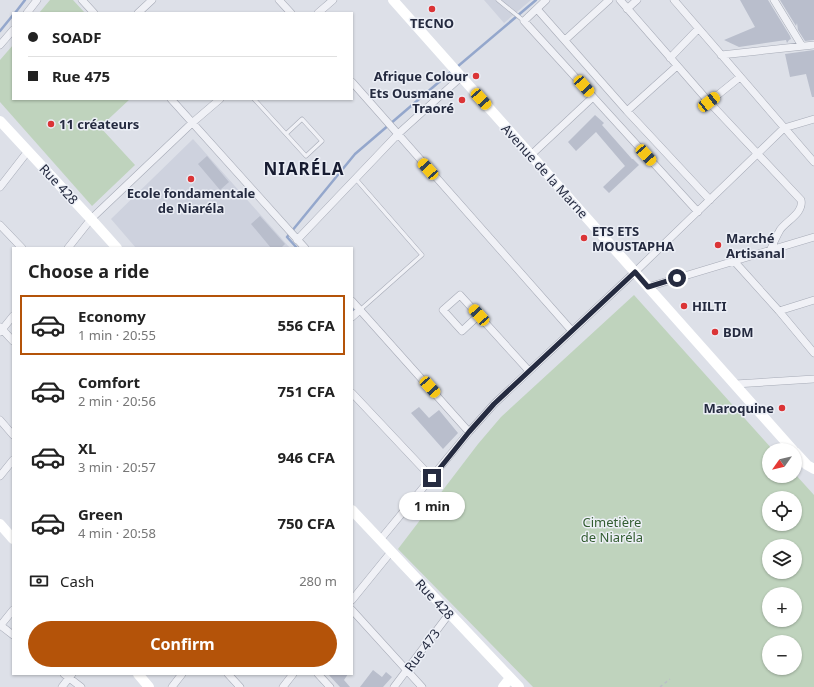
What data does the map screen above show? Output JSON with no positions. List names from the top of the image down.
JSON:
{
  "streets": {
    "street": ["Avenue de la Marne", "Rue 428", "Rue 473"]
  },
  "crossings": [
    ["Rue 428", "Rue 473"]
  ],
  "districts": ["NIARÉLA"],
  "parks": ["Cimetière de Niaréla"],
  "places": [
    "TECNO",
    "Afrique Colour",
    "Ets Ousmane Traoré",
    "11 créateurs",
    "Ecole fondamentale de Niaréla",
    "ETS ETS MOUSTAPHA",
    "Marché Artisanal",
    "HILTI",
    "BDM",
    "Maroquine"
  ],
  "north": "bottom left",
  "page": {
    "banner": ["SOADF", "Rue 475"],
    "heading": "Choose a ride",
    "list": [
      {
        "name": "Economy",
        "note": "1 min · 20:55",
        "value": "556 CFA"
      },
      {
        "name": "Comfort",
        "note": "2 min · 20:56",
        "value": "751 CFA"
      },
      {
        "name": "XL",
        "note": "3 min · 20:57",
        "value": "946 CFA"
      },
      {
        "name": "Green",
        "note": "4 min · 20:58",
        "value": "750 CFA"
      }
    ],
    "map_buttons": ["+", "−"],
    "bubble": "1 min",
    "pay": ["Cash", "280 m"],
    "buttons": "Confirm"
  }
}
